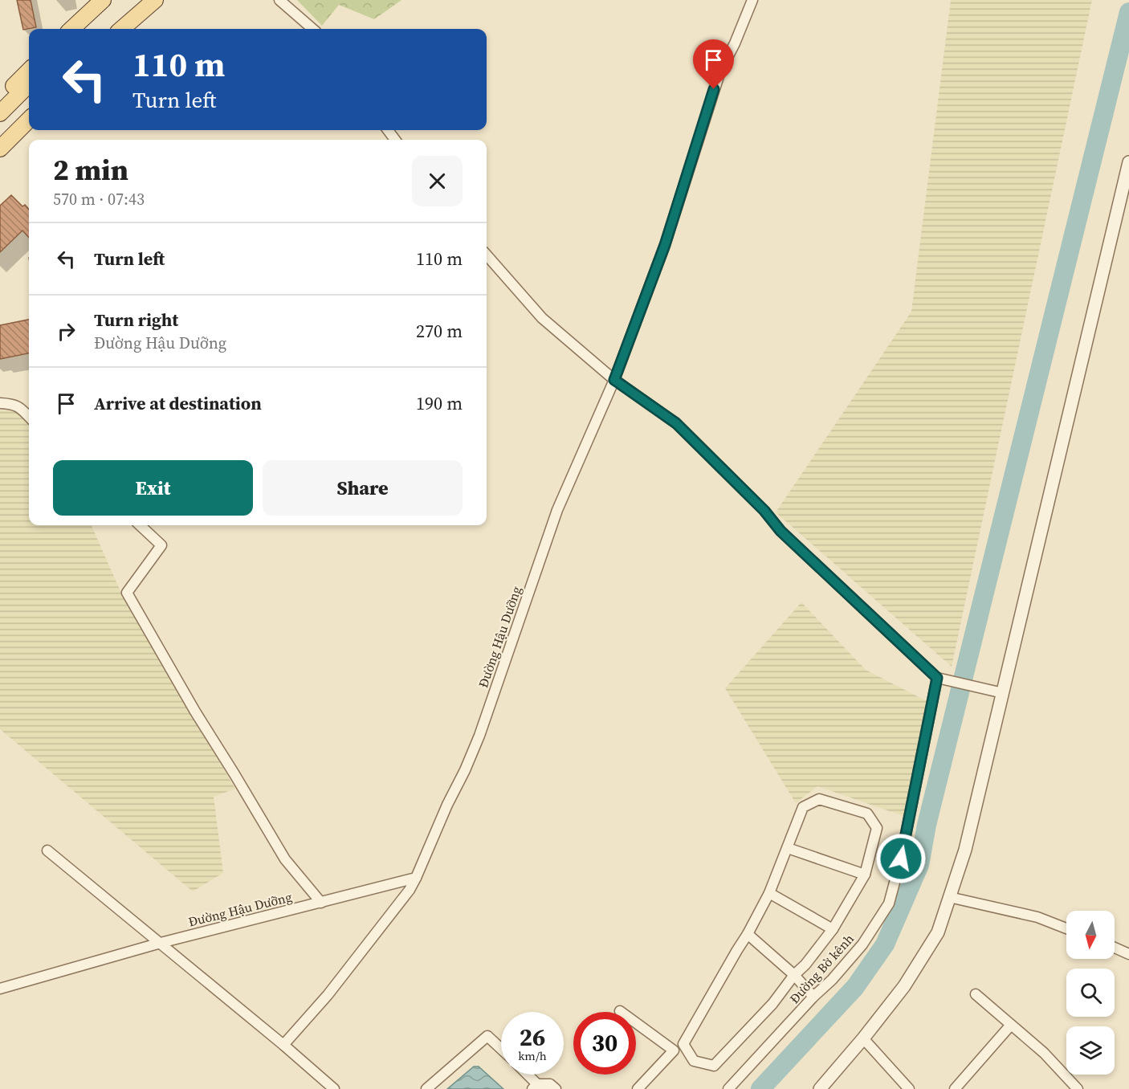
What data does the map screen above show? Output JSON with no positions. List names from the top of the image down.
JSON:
{
  "streets": {
    "street": ["Đường Hậu Dưỡng", "Đường Bờ kênh"]
  },
  "north": "bottom",
  "page": {
    "turn": ["110 m", "Turn left"],
    "heading": ["2 min", "570 m · 07:43"],
    "list": [
      {
        "name": "Turn left",
        "value": "110 m"
      },
      {
        "name": "Turn right",
        "note": "Đường Hậu Dưỡng",
        "value": "270 m"
      },
      {
        "name": "Arrive at destination",
        "value": "190 m"
      }
    ],
    "buttons": ["Exit", "Share"],
    "speed": "26 km/h",
    "limit": "30"
  }
}
